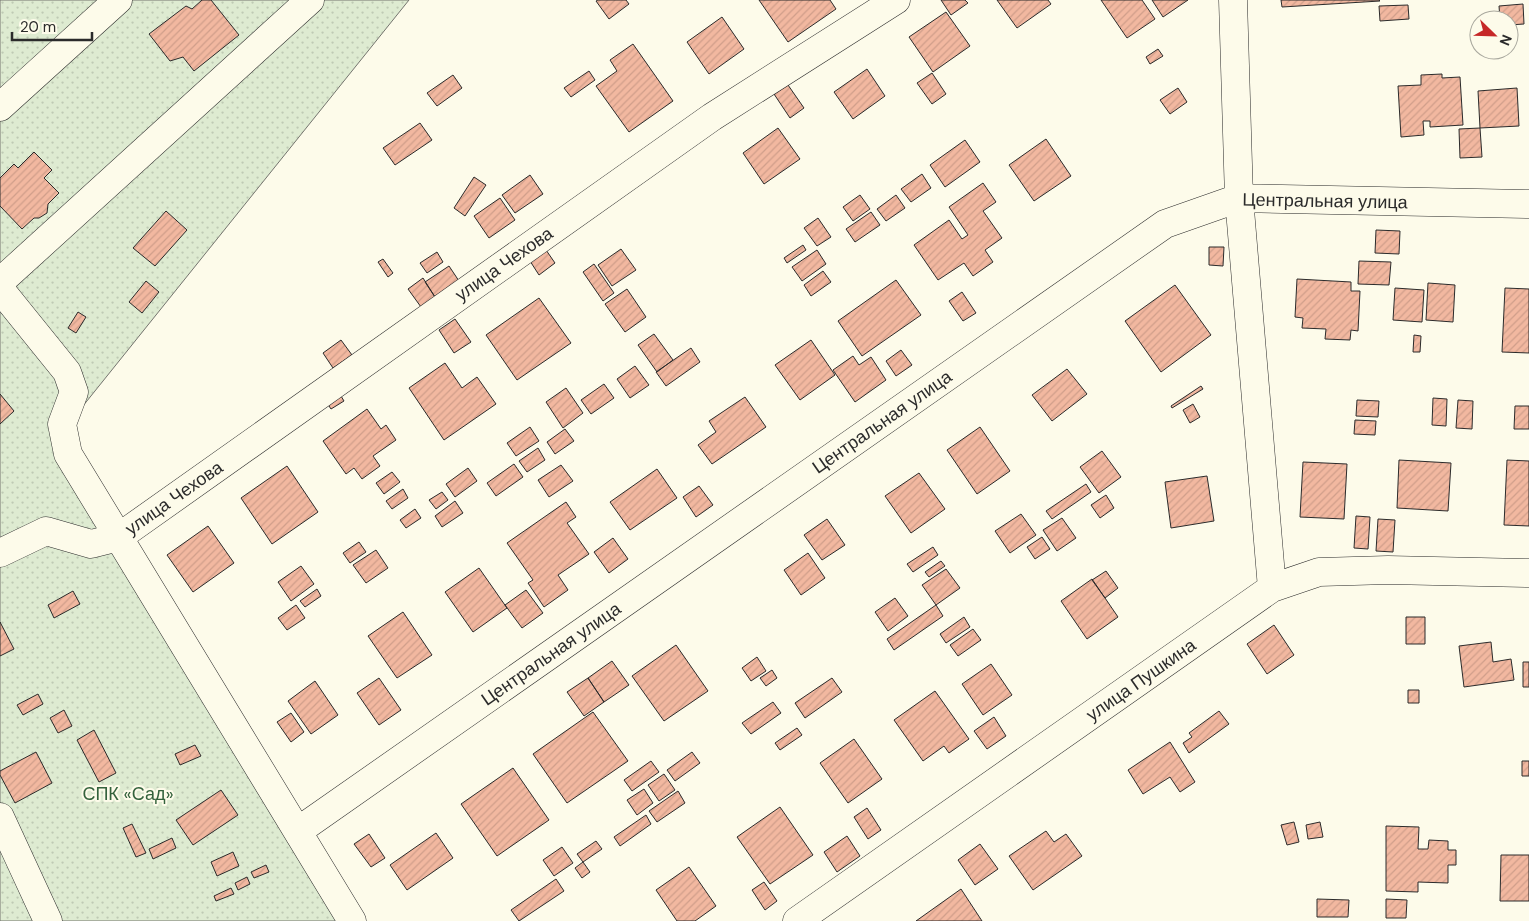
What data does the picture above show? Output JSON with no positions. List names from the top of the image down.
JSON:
{
  "streets": {
    "street": ["Центральная улица", "улица Чехова", "улица Пушкина"]
  },
  "parks": ["СПК «Сад»"],
  "scale_bar": "20 m",
  "north": "bottom right"
}
